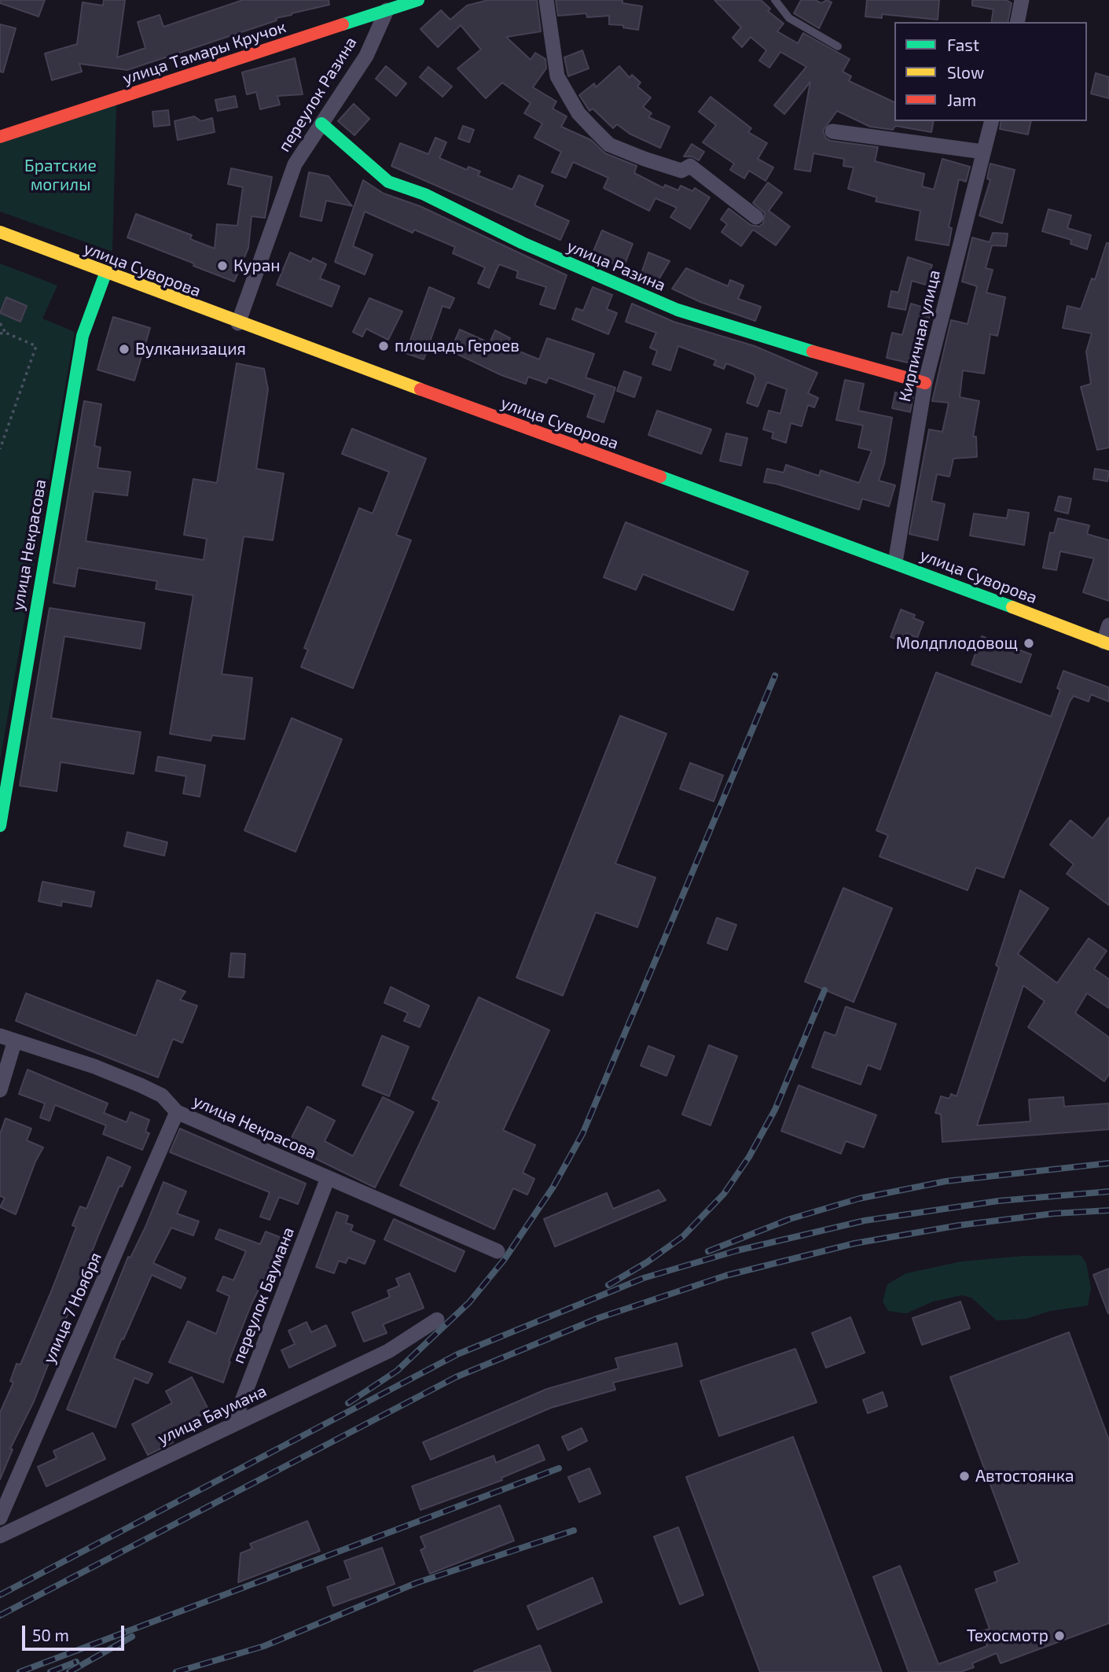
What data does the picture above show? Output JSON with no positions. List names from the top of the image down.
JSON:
{
  "streets": {
    "street": [
      "улица Тамары Кручок",
      "переулок Разина",
      "улица Разина",
      "улица Суворова",
      "Кирпичная улица",
      "улица Некрасова",
      "переулок Баумана",
      "улица 7 Ноября",
      "улица Баумана"
    ]
  },
  "crossings": [
    ["улица Тамары Кручок", "переулок Разина"],
    ["переулок Разина", "улица Разина"],
    ["переулок Разина", "улица Суворова"],
    ["улица Разина", "Кирпичная улица"],
    ["улица Суворова", "Кирпичная улица"],
    ["улица Суворова", "улица Некрасова"],
    ["улица Некрасова", "переулок Баумана"],
    ["улица Некрасова", "улица 7 Ноября"],
    ["переулок Баумана", "улица Баумана"]
  ],
  "parks": ["Братские могилы"],
  "places": [
    "Куран",
    "площадь Героев",
    "Вулканизация",
    "Молдплодовощ",
    "Автостоянка",
    "Техосмотр"
  ],
  "legend": ["Fast", "Slow", "Jam"],
  "scale_bar": "50 m"
}
